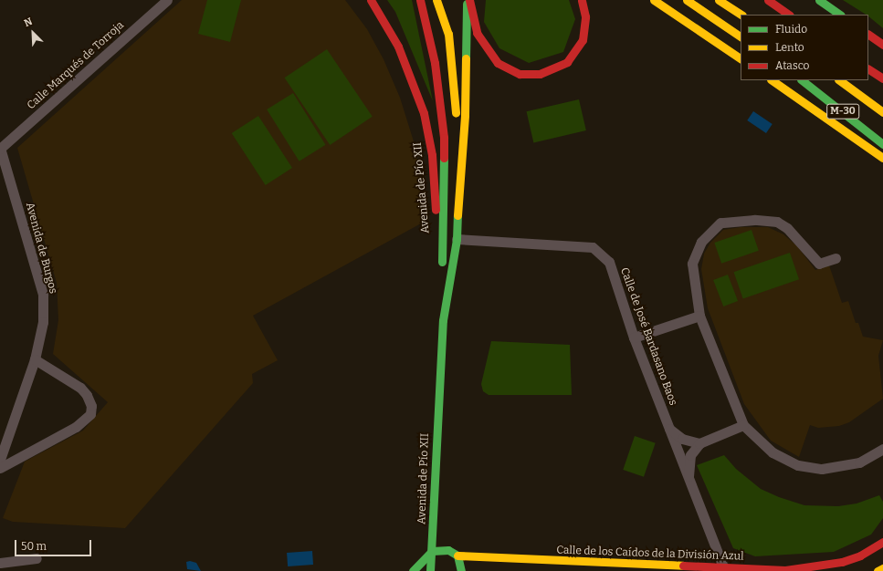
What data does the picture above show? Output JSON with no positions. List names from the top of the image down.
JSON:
{
  "streets": {
    "main road": ["M-30", "Avenida de Pío XII", "Calle de los Caídos de la División Azul"],
    "street": ["Calle Marqués de Torroja", "Avenida de Burgos", "Calle de José Bardasano Baos"]
  },
  "crossings": [
    ["Calle Marqués de Torroja", "Avenida de Burgos"],
    ["Avenida de Pío XII", "Calle de José Bardasano Baos"],
    ["Calle de José Bardasano Baos", "Calle de los Caídos de la División Azul"]
  ],
  "legend": ["Fluido", "Lento", "Atasco"],
  "scale_bar": "50 m",
  "north": "top left"
}
